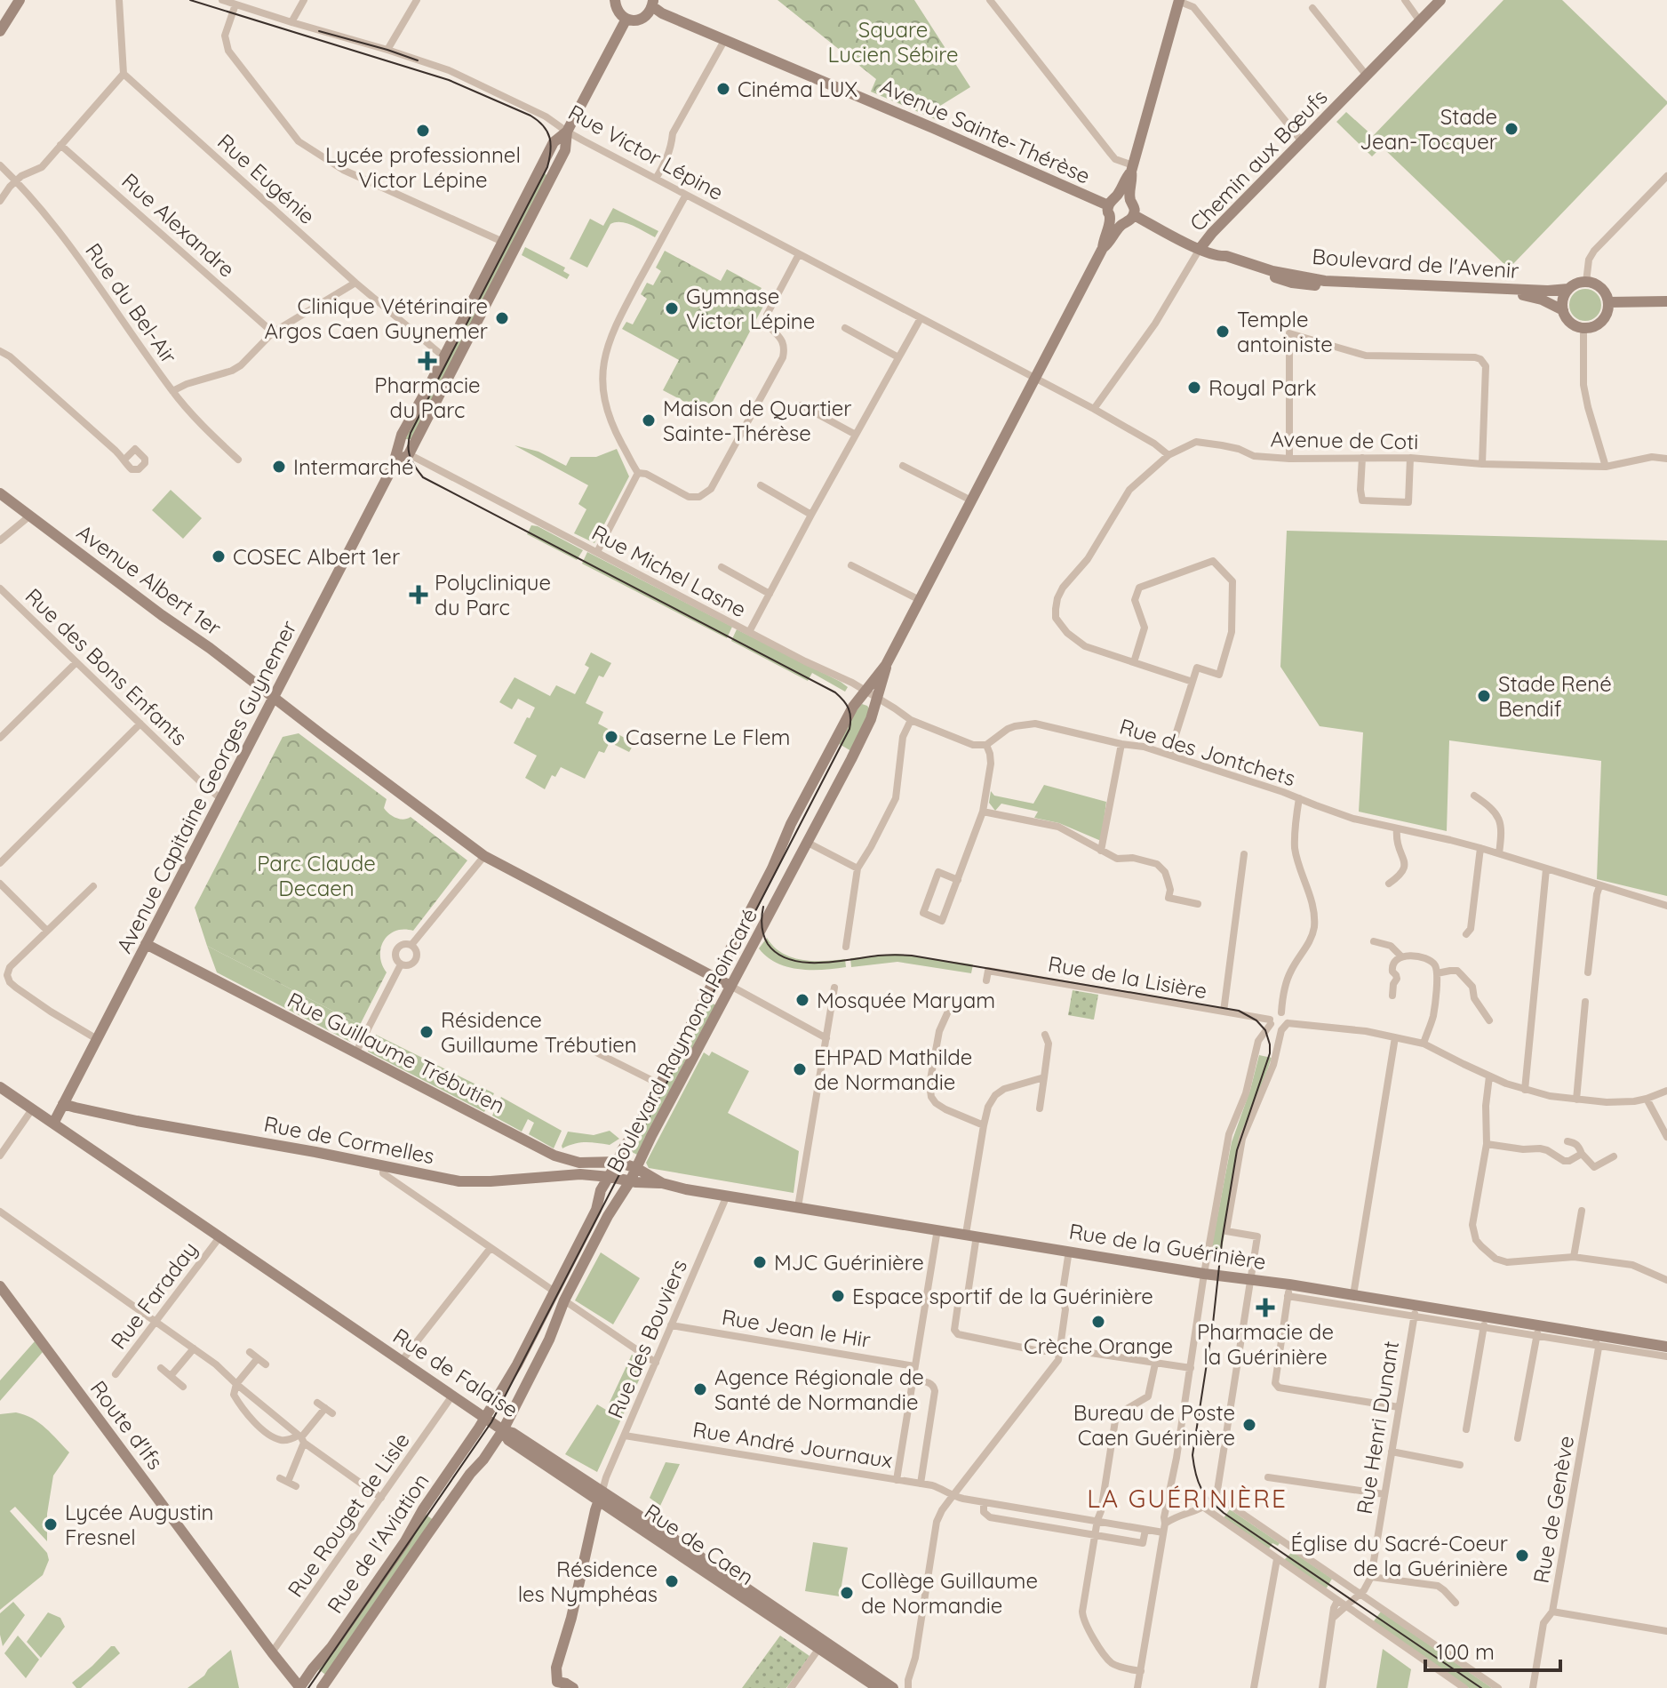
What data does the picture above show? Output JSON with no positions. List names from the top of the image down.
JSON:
{
  "streets": {
    "street": [
      "Avenue Sainte-Thérèse",
      "Rue Victor Lépine",
      "Chemin aux Bœufs",
      "Rue Eugénie",
      "Rue Alexandre",
      "Boulevard de l'Avenir",
      "Rue du Bel-Air",
      "Avenue de Coti",
      "Rue Michel Lasne",
      "Avenue Albert 1er",
      "Rue des Bons Enfants",
      "Rue des Jontchets",
      "Avenue Capitaine Georges Guynemer",
      "Rue de la Lisière",
      "Boulevard Raymond Poincaré",
      "Rue Guillaume Trébutien",
      "Rue de Cormelles",
      "Rue de la Guérinière",
      "Rue Faraday",
      "Rue Jean le Hir",
      "Rue des Bouviers",
      "Rue de Falaise",
      "Route d'Ifs",
      "Rue Henri Dunant",
      "Rue André Journaux",
      "Rue de Genève",
      "Rue Rouget de Lisle",
      "Rue de l'Aviation",
      "Rue de Caen"
    ]
  },
  "crossings": [
    ["Avenue Sainte-Thérèse", "Boulevard Raymond Poincaré"],
    ["Rue Victor Lépine", "Chemin aux Bœufs"],
    ["Rue Victor Lépine", "Avenue de Coti"],
    ["Rue Victor Lépine", "Avenue Capitaine Georges Guynemer"],
    ["Rue Victor Lépine", "Boulevard Raymond Poincaré"],
    ["Chemin aux Bœufs", "Boulevard de l'Avenir"],
    ["Rue Eugénie", "Avenue Capitaine Georges Guynemer"],
    ["Rue Michel Lasne", "Avenue Capitaine Georges Guynemer"],
    ["Rue Michel Lasne", "Boulevard Raymond Poincaré"],
    ["Avenue Albert 1er", "Avenue Capitaine Georges Guynemer"],
    ["Avenue Albert 1er", "Boulevard Raymond Poincaré"],
    ["Rue des Bons Enfants", "Avenue Capitaine Georges Guynemer"],
    ["Avenue Capitaine Georges Guynemer", "Rue Guillaume Trébutien"],
    ["Avenue Capitaine Georges Guynemer", "Rue de Cormelles"],
    ["Avenue Capitaine Georges Guynemer", "Rue de Falaise"],
    ["Boulevard Raymond Poincaré", "Rue Guillaume Trébutien"],
    ["Boulevard Raymond Poincaré", "Rue de Cormelles"],
    ["Boulevard Raymond Poincaré", "Rue de la Guérinière"],
    ["Boulevard Raymond Poincaré", "Rue de Falaise"],
    ["Boulevard Raymond Poincaré", "Rue de l'Aviation"],
    ["Boulevard Raymond Poincaré", "Rue de Caen"],
    ["Rue Guillaume Trébutien", "Rue de la Guérinière"],
    ["Rue de Cormelles", "Rue de la Guérinière"],
    ["Rue de la Guérinière", "Rue des Bouviers"],
    ["Rue de la Guérinière", "Rue Henri Dunant"],
    ["Rue de la Guérinière", "Rue de Genève"],
    ["Rue Faraday", "Rue de Falaise"],
    ["Rue Jean le Hir", "Rue des Bouviers"],
    ["Rue des Bouviers", "Rue André Journaux"],
    ["Rue des Bouviers", "Rue de Caen"],
    ["Rue de Falaise", "Rue Rouget de Lisle"],
    ["Rue de Falaise", "Rue de l'Aviation"],
    ["Rue de Falaise", "Rue de Caen"],
    ["Route d'Ifs", "Rue Rouget de Lisle"],
    ["Route d'Ifs", "Rue de l'Aviation"],
    ["Rue de l'Aviation", "Rue de Caen"]
  ],
  "districts": ["LA GUÉRINIÈRE"],
  "parks": ["Square Lucien Sébire", "Parc Claude Decaen"],
  "places": {
    "other": [
      "Cinéma LUX",
      "Stade Jean-Tocquer",
      "Lycée professionnel Victor Lépine",
      "Gymnase Victor Lépine",
      "Clinique Vétérinaire Argos Caen Guynemer",
      "Temple antoiniste",
      "Royal Park",
      "Maison de Quartier Sainte-Thérèse",
      "Intermarché",
      "COSEC Albert 1er",
      "Stade René Bendif",
      "Caserne Le Flem",
      "Mosquée Maryam",
      "Résidence Guillaume Trébutien",
      "EHPAD Mathilde de Normandie",
      "MJC Guérinière",
      "Espace sportif de la Guérinière",
      "Crèche Orange",
      "Agence Régionale de Santé de Normandie",
      "Bureau de Poste Caen Guérinière",
      "Lycée Augustin Fresnel",
      "Église du Sacré-Coeur de la Guérinière",
      "Résidence les Nymphéas",
      "Collège Guillaume de Normandie"
    ],
    "health": ["Pharmacie du Parc", "Polyclinique du Parc", "Pharmacie de la Guérinière"]
  },
  "scale_bar": "100 m"
}
